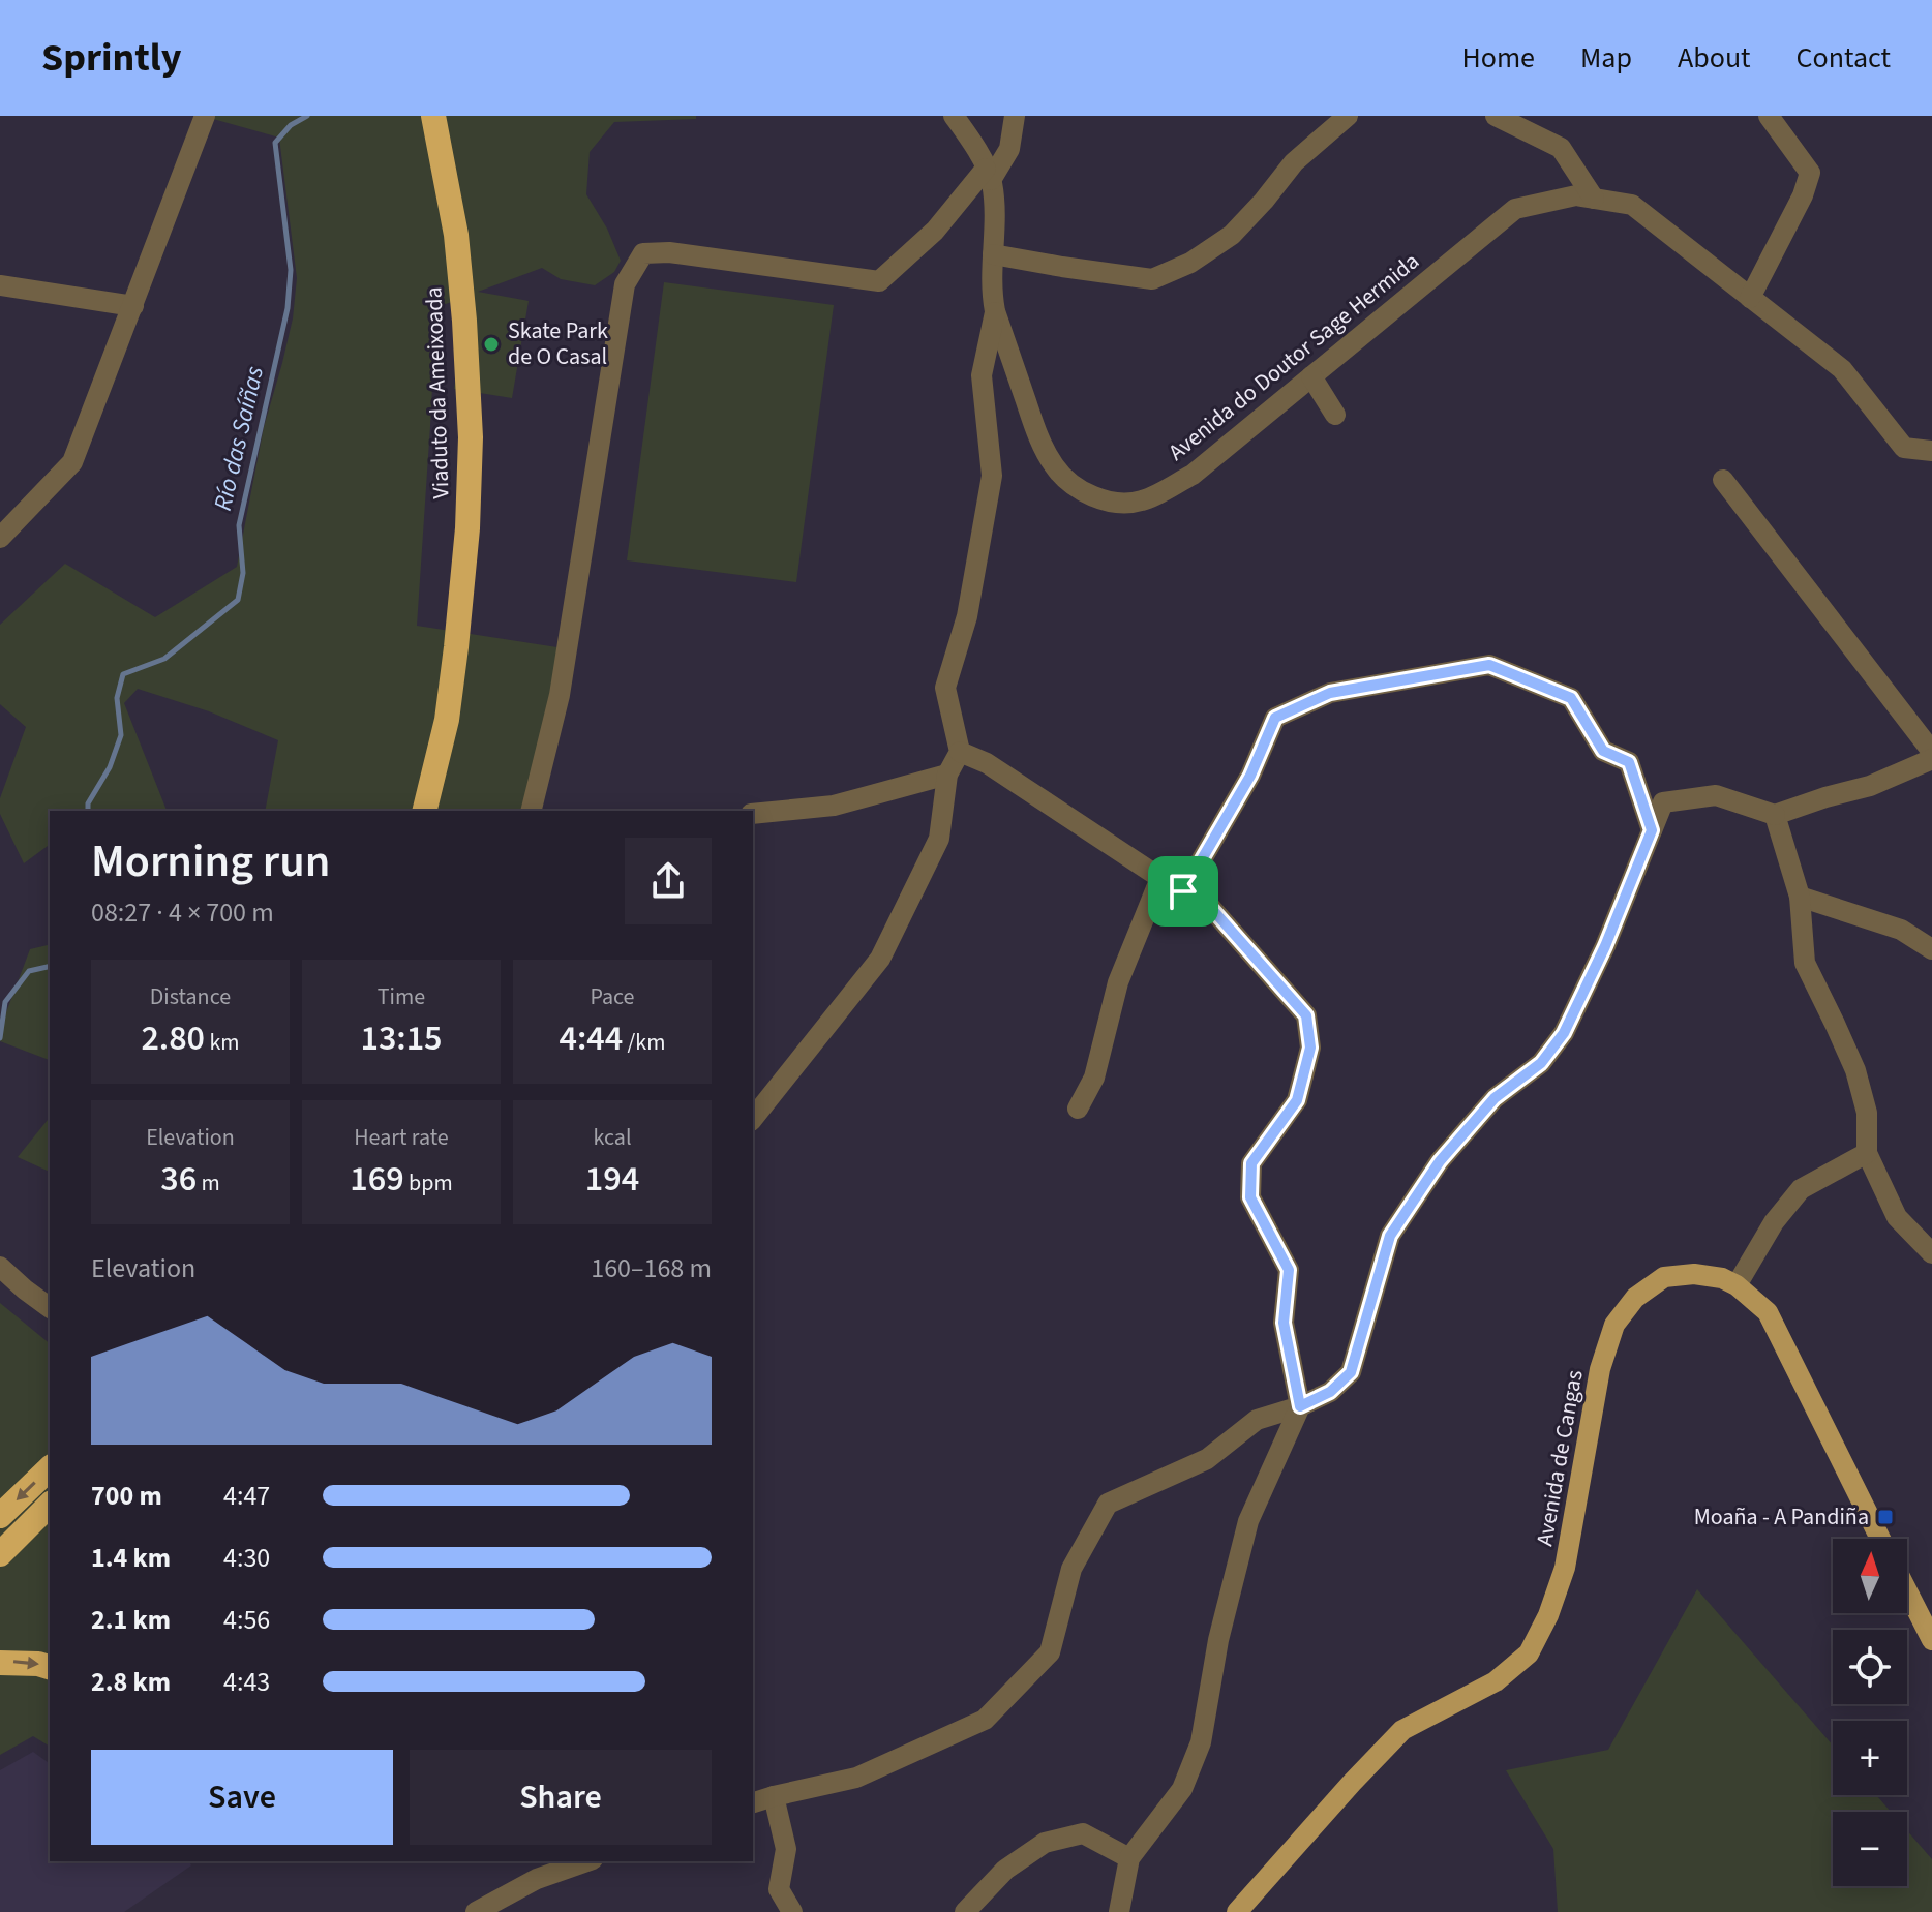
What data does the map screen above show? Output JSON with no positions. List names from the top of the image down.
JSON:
{
  "streets": {
    "highway": ["Viaduto da Ameixoada"],
    "main road": ["Avenida de Cangas"],
    "street": ["Avenida do Doutor Sage Hermida"]
  },
  "water": ["Río das Saíñas"],
  "places": {
    "other": ["Skate Park de O Casal"],
    "transit": ["Moaña - A Pandiña"]
  },
  "north": "top",
  "page": {
    "header": "Sprintly",
    "nav": [
      "Home",
      "Map",
      "About",
      "Contact"
    ],
    "heading": ["Morning run", "08:27 · 4 × 700 m"],
    "stats": [
      ["Distance", "2.80 km"],
      ["Time", "13:15"],
      ["Pace", "4:44 /km"],
      ["Elevation", "36 m"],
      ["Heart rate", "169 bpm"],
      ["kcal", "194"]
    ],
    "chart": ["Elevation", "160–168 m"],
    "list": [
      {
        "name": "700 m",
        "note": "4:47"
      },
      {
        "name": "1.4 km",
        "note": "4:30"
      },
      {
        "name": "2.1 km",
        "note": "4:56"
      },
      {
        "name": "2.8 km",
        "note": "4:43"
      }
    ],
    "map_buttons": ["+", "−"],
    "buttons": ["Save", "Share"]
  }
}
